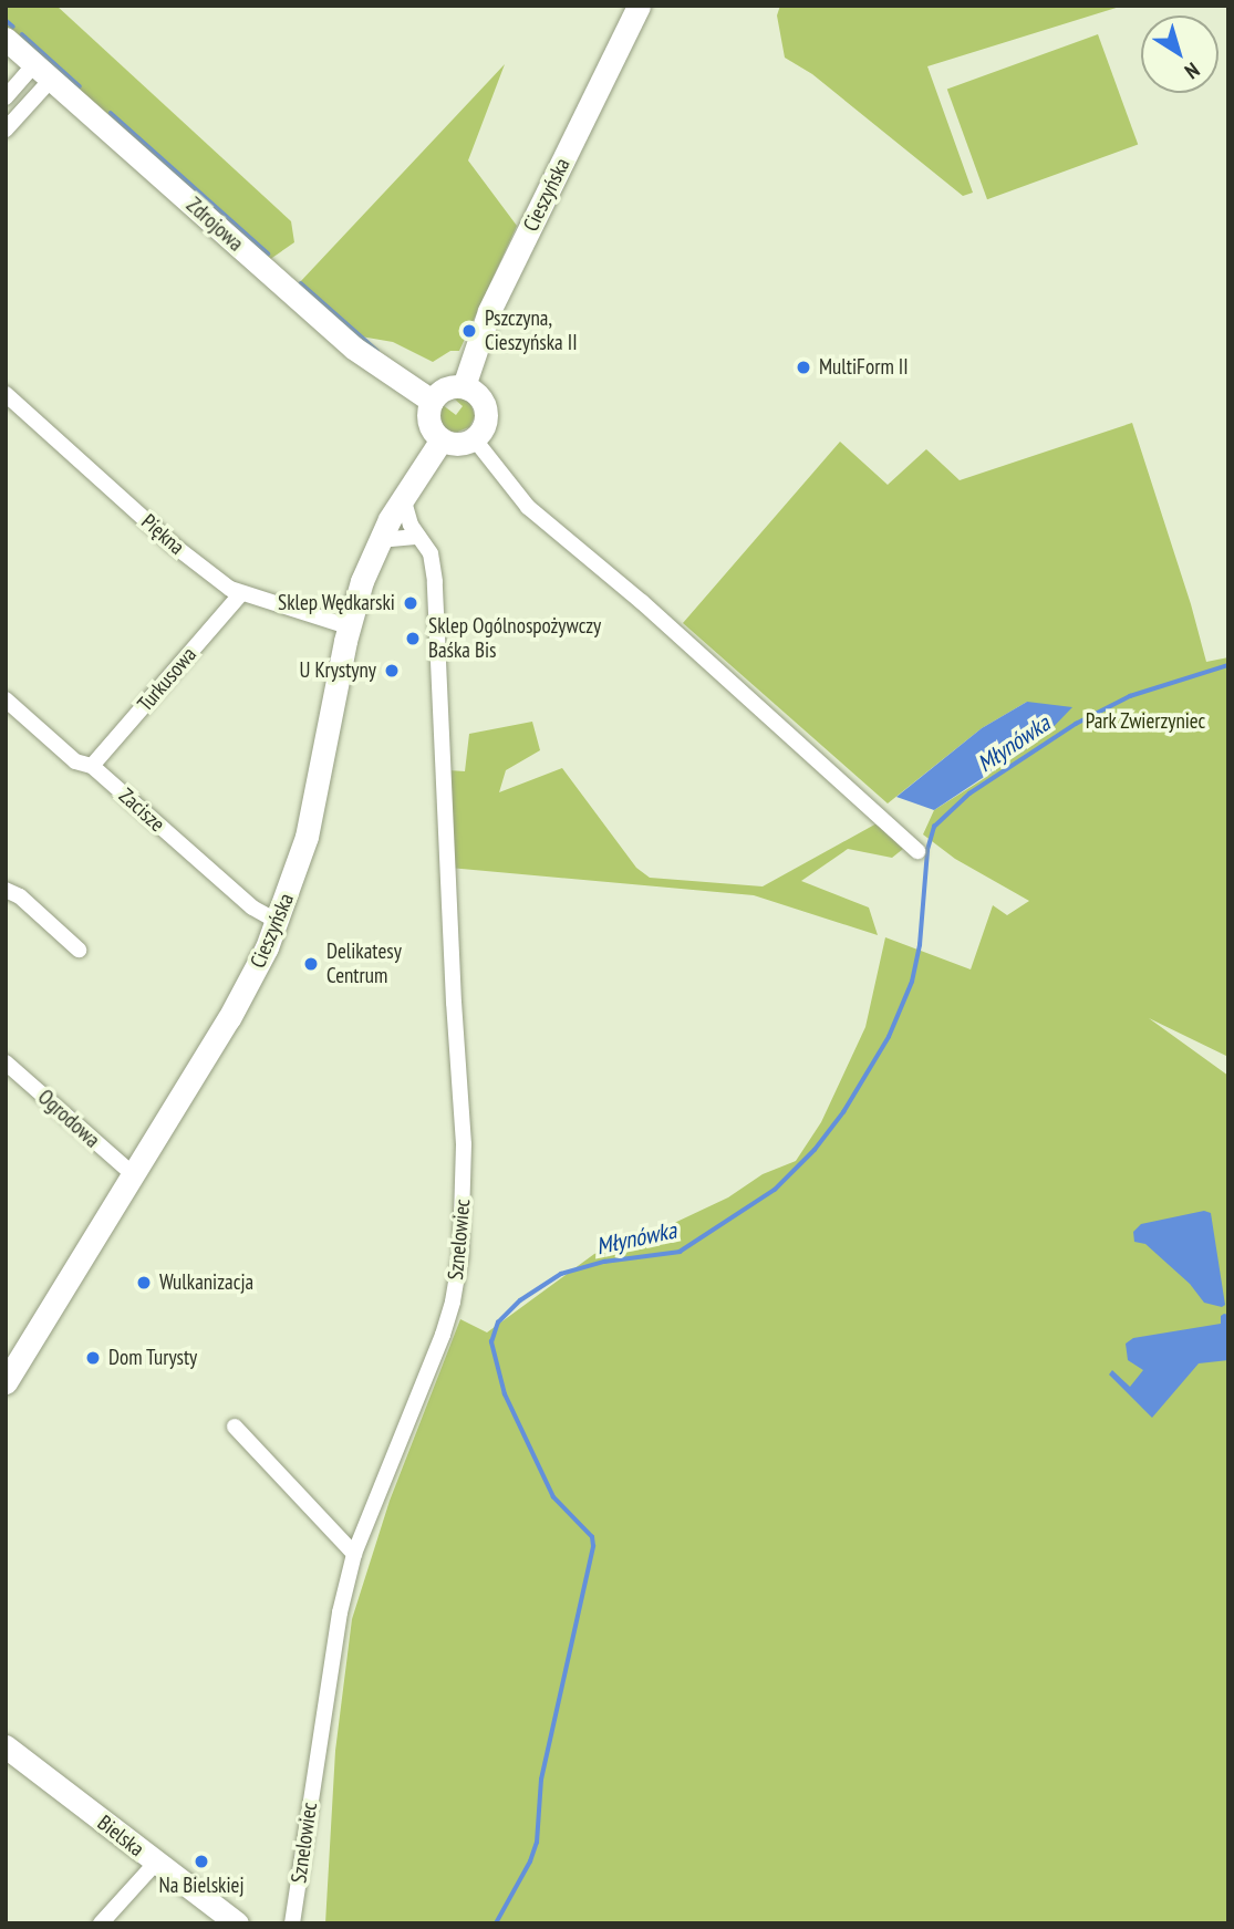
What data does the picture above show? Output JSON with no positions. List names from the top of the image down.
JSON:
{
  "streets": {
    "main road": ["Cieszyńska", "Zdrojowa", "Bielska"],
    "street": [
      "Piękna",
      "Turkusowa",
      "Zacisze",
      "Ogrodowa",
      "Sznelowiec"
    ]
  },
  "crossings": [
    ["Cieszyńska", "Zdrojowa"],
    ["Cieszyńska", "Piękna"],
    ["Cieszyńska", "Zacisze"],
    ["Cieszyńska", "Ogrodowa"],
    ["Cieszyńska", "Sznelowiec"],
    ["Piękna", "Turkusowa"],
    ["Turkusowa", "Zacisze"]
  ],
  "water": ["Młynówka"],
  "parks": ["Park Zwierzyniec"],
  "places": [
    "Pszczyna, Cieszyńska II",
    "MultiForm II",
    "Sklep Wędkarski",
    "Sklep Ogólnospożywczy Baśka Bis",
    "U Krystyny",
    "Delikatesy Centrum",
    "Wulkanizacja",
    "Dom Turysty",
    "Na Bielskiej"
  ],
  "north": "bottom right"
}
